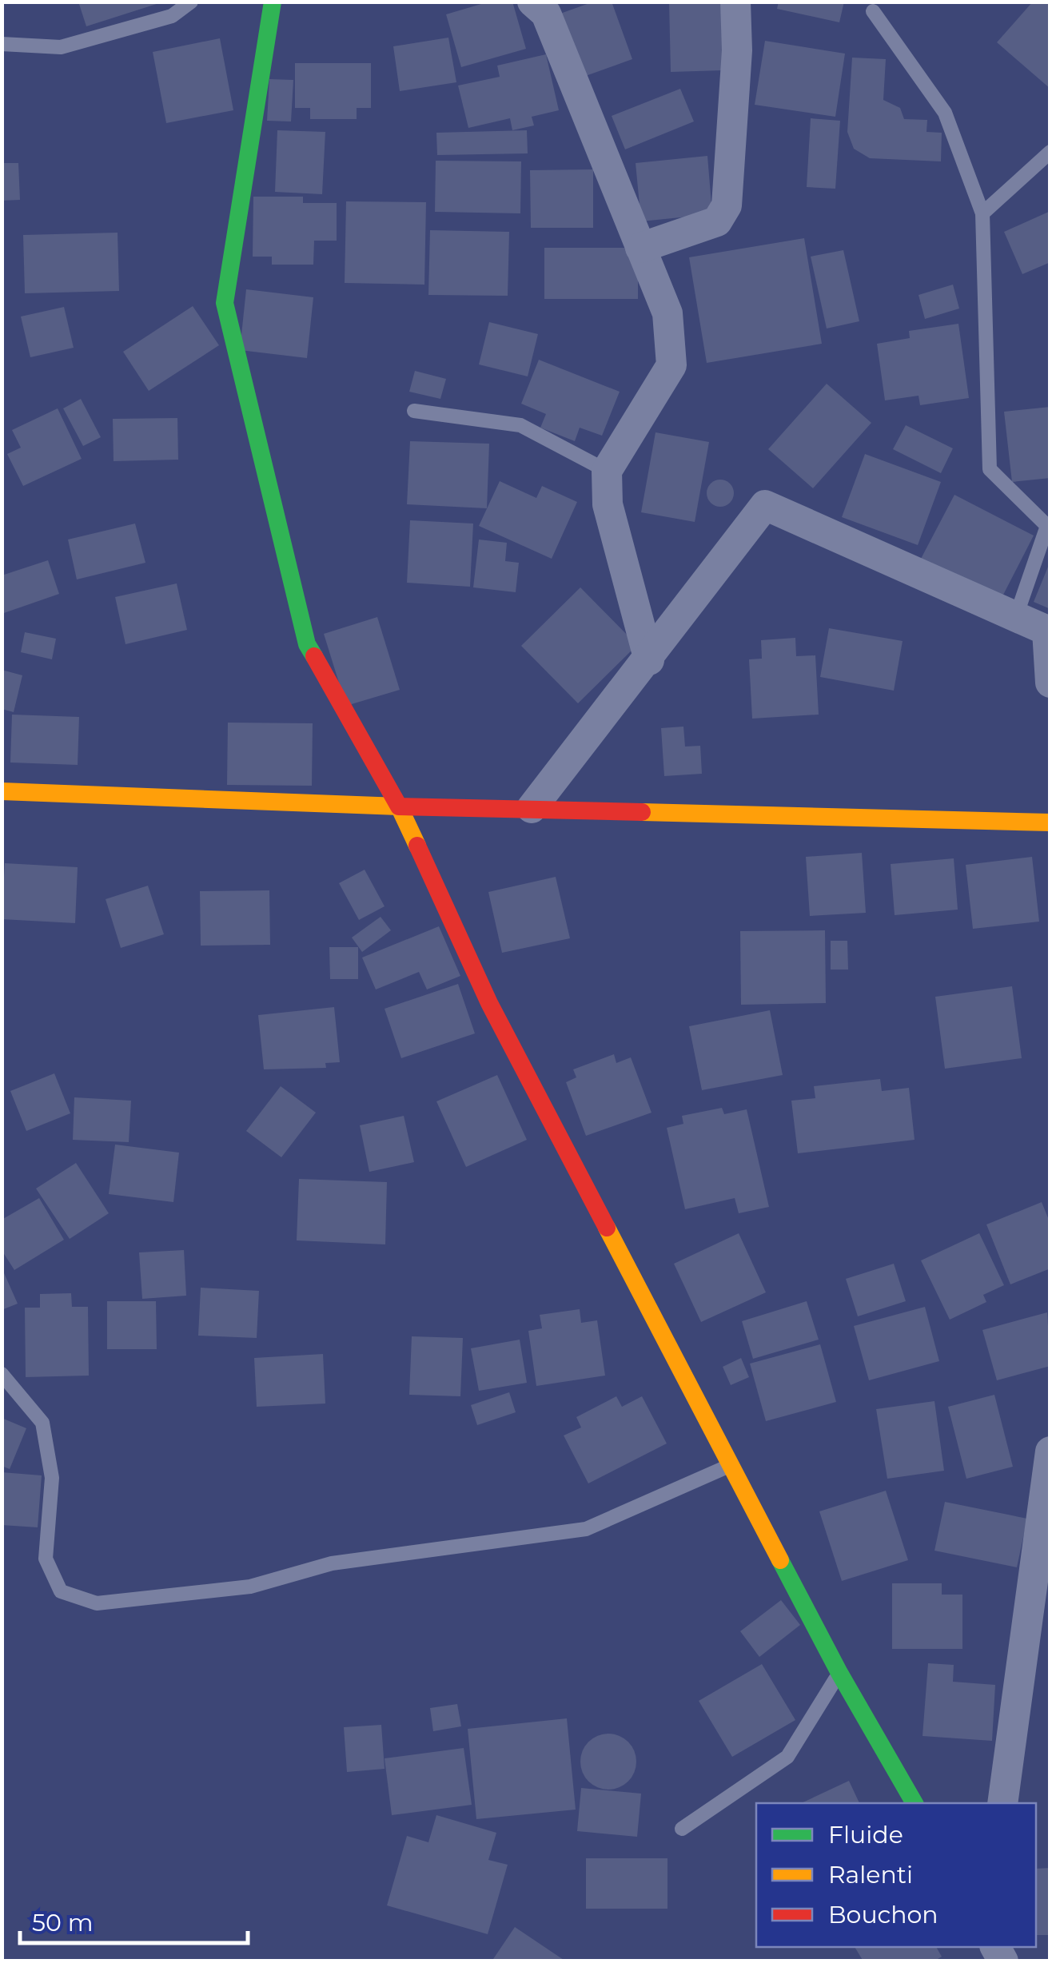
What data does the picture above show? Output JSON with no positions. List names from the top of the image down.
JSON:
{
  "legend": ["Fluide", "Ralenti", "Bouchon"],
  "scale_bar": "50 m"
}
